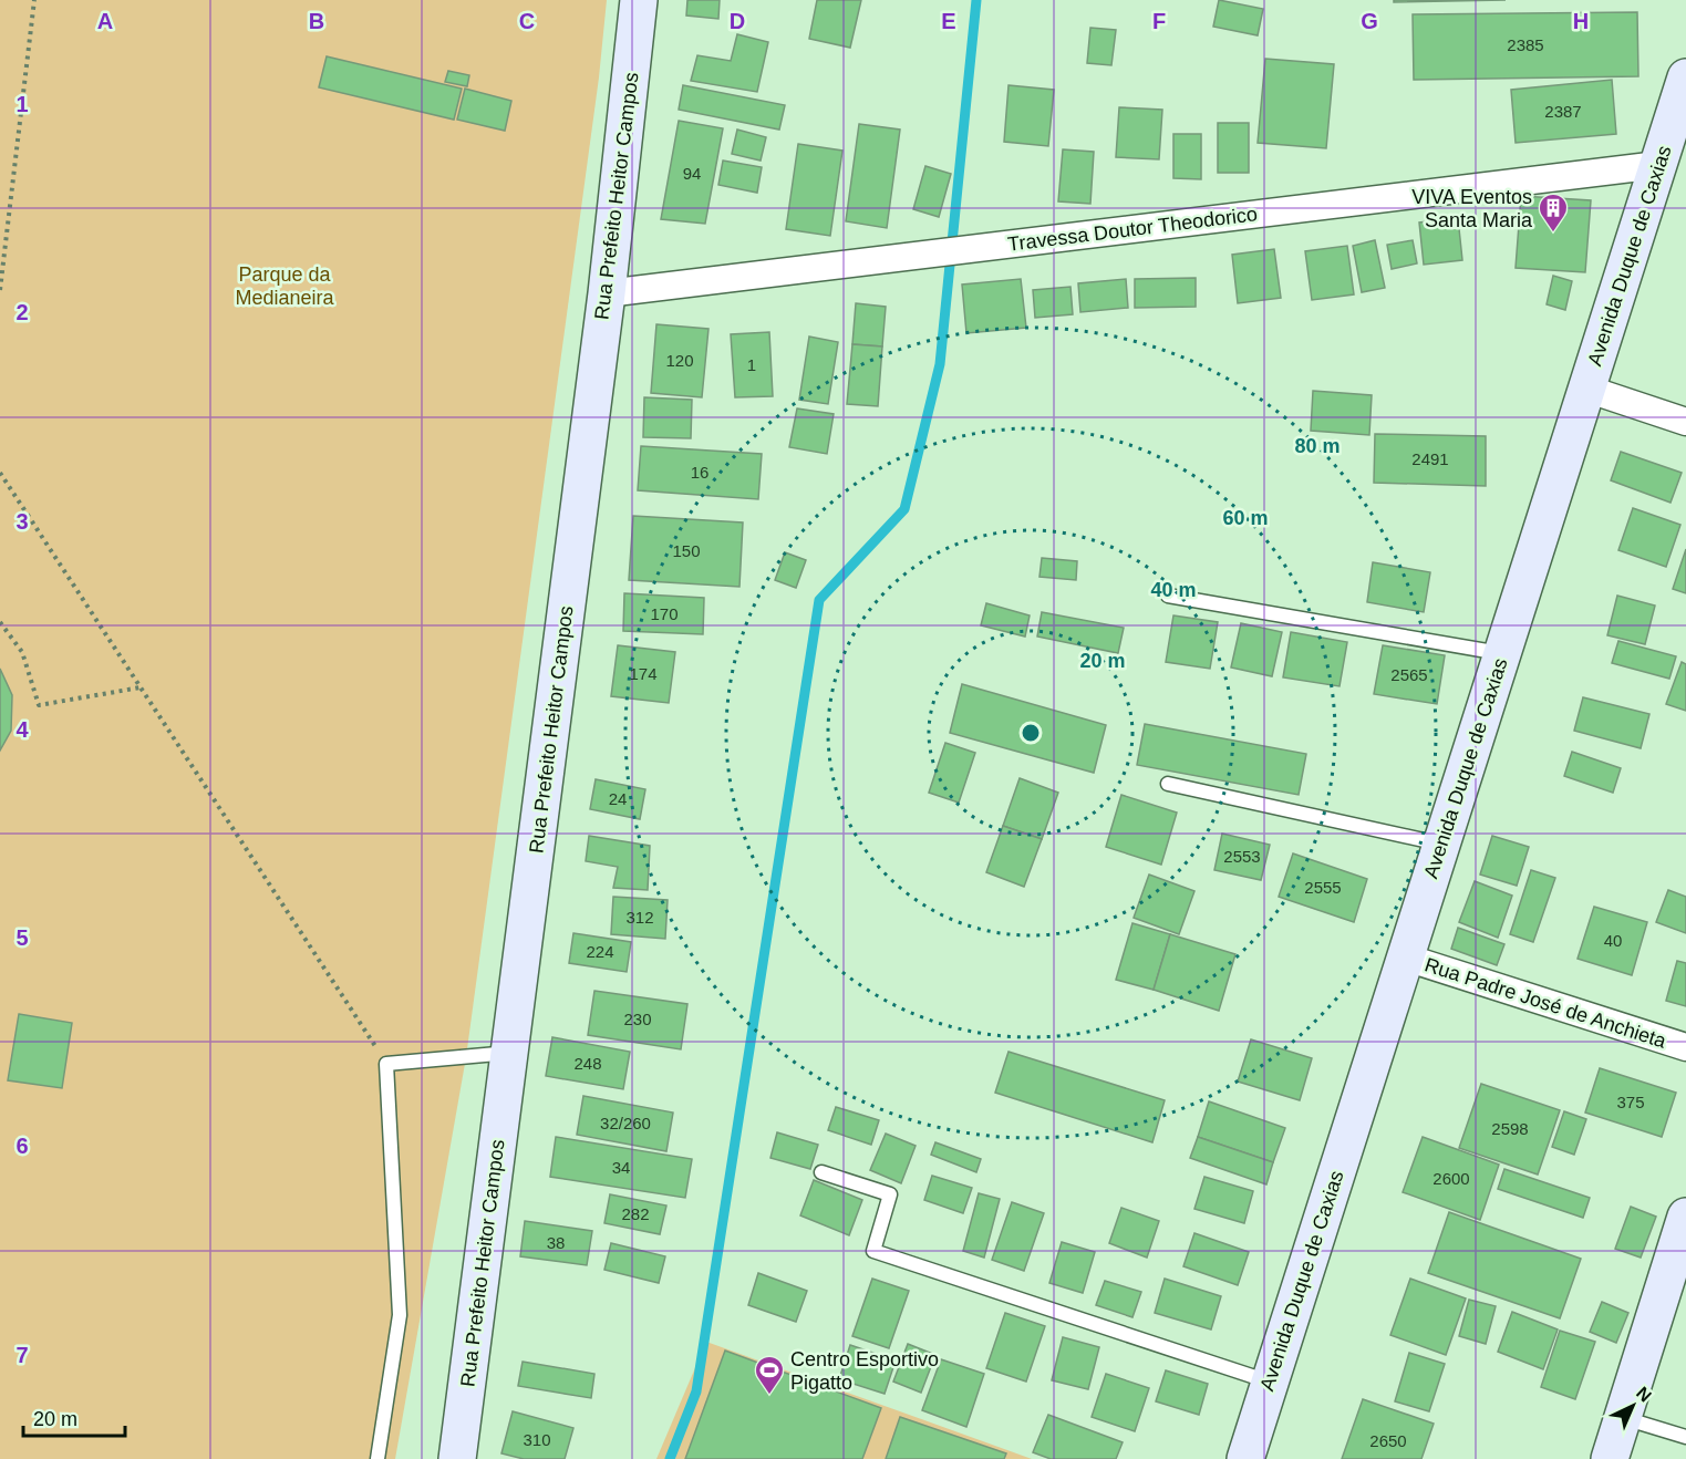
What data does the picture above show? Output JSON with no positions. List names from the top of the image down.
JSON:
{
  "streets": {
    "street": [
      "Rua Prefeito Heitor Campos",
      "Travessa Doutor Theodorico",
      "Avenida Duque de Caxias",
      "Rua Padre José de Anchieta"
    ]
  },
  "crossings": [
    ["Rua Prefeito Heitor Campos", "Travessa Doutor Theodorico"],
    ["Travessa Doutor Theodorico", "Avenida Duque de Caxias"],
    ["Avenida Duque de Caxias", "Rua Padre José de Anchieta"]
  ],
  "parks": ["Parque da Medianeira"],
  "places": {
    "building": ["VIVA Eventos Santa Maria"],
    "sports": ["Centro Esportivo Pigatto"]
  },
  "house_numbers": [
    "2385",
    "2387",
    "94",
    "120",
    "1",
    "2491",
    "16",
    "150",
    "170",
    "174",
    "2565",
    "24",
    "2553",
    "2555",
    "312",
    "40",
    "224",
    "230",
    "248",
    "375",
    "32/260",
    "2598",
    "34",
    "2600",
    "282",
    "38",
    "310",
    "2650"
  ],
  "scale_bar": "20 m",
  "north": "top right",
  "grid": {
    "columns": [
      "A",
      "B",
      "C",
      "D",
      "E",
      "F",
      "G",
      "H"
    ],
    "rows": [
      "1",
      "2",
      "3",
      "4",
      "5",
      "6",
      "7"
    ]
  },
  "rings": [
    "80 m",
    "60 m",
    "40 m",
    "20 m"
  ]
}
